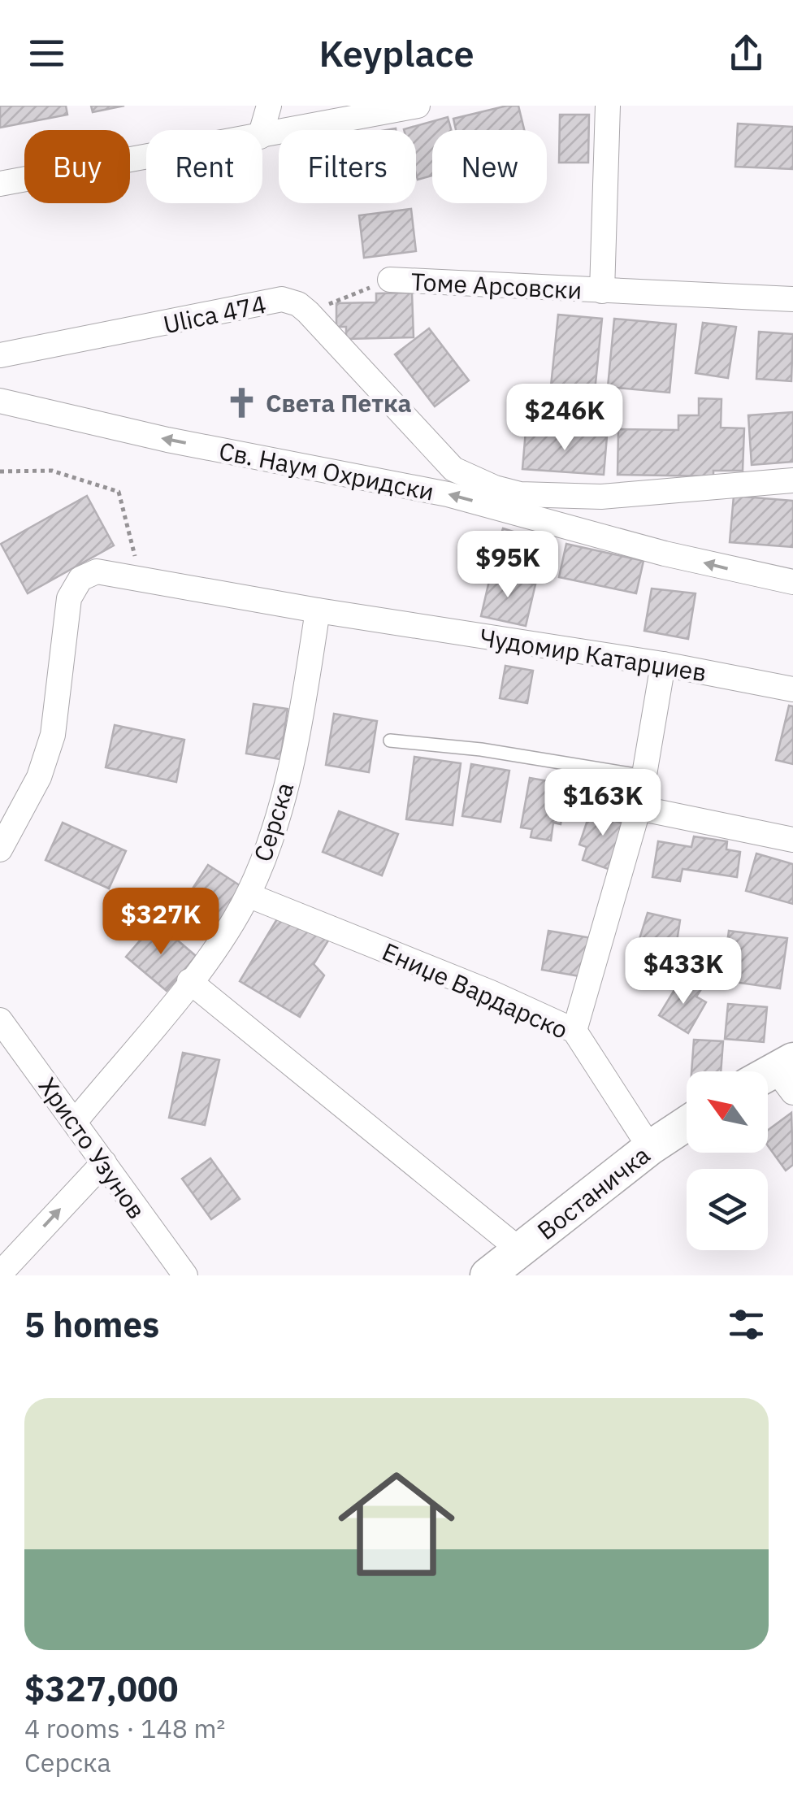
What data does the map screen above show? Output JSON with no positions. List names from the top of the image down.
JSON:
{
  "streets": {
    "street": [
      "Томе Арсовски",
      "Ulica 474",
      "Св. Наум Охридски",
      "Чудомир Катарџиев",
      "Серска",
      "Ениџе Вардарско",
      "Христо Узунов",
      "Востаничка"
    ]
  },
  "crossings": [
    ["Чудомир Катарџиев", "Серска"],
    ["Серска", "Ениџе Вардарско"],
    ["Серска", "Христо Узунов"],
    ["Ениџе Вардарско", "Востаничка"]
  ],
  "places": {
    "church": ["Света Петка"]
  },
  "north": "top left",
  "page": {
    "header": "Keyplace",
    "chip": [
      "Buy",
      "Rent",
      "Filters",
      "New"
    ],
    "price": [
      "$246K",
      "$95K",
      "$163K",
      "$327K",
      "$433K"
    ],
    "heading": "5 homes",
    "list": [
      {
        "name": "$327,000",
        "note": "4 rooms · 148 m² · Серска"
      }
    ]
  }
}
